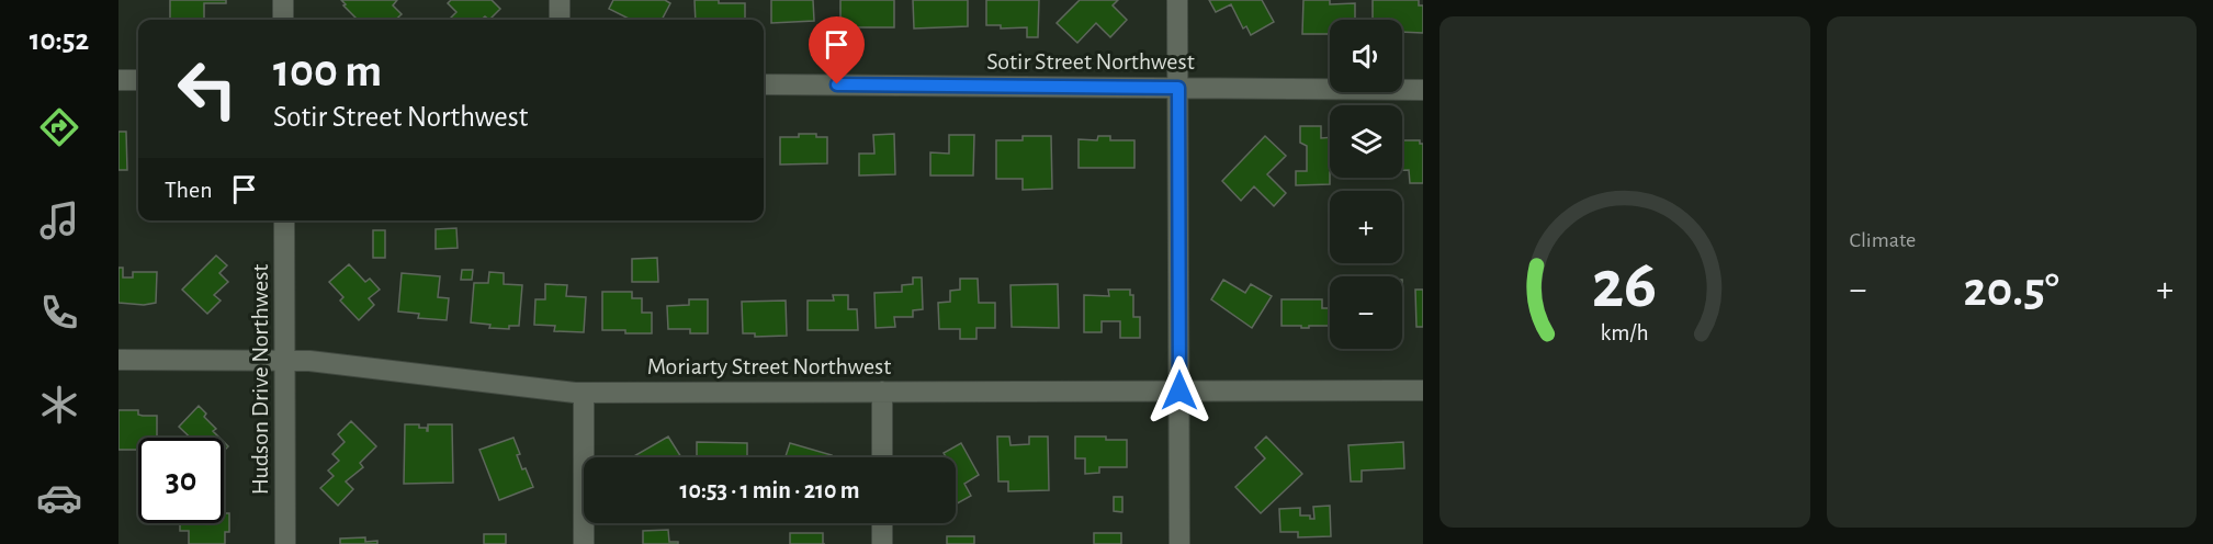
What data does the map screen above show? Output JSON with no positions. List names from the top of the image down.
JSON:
{
  "streets": {
    "street": ["Sotir Street Northwest", "Moriarty Street Northwest", "Hudson Drive Northwest"]
  },
  "crossings": [
    ["Moriarty Street Northwest", "Hudson Drive Northwest"]
  ],
  "page": {
    "tabs": "10:52",
    "tile": "Climate",
    "map_buttons": ["+", "−"],
    "turn": ["100 m", "Sotir Street Northwest"],
    "then": "Then",
    "heat": ["−", "20.5°", "+"],
    "limit": "30",
    "trip": "10:53 · 1 min · 210 m",
    "gauge": ["26", "km/h"]
  }
}
